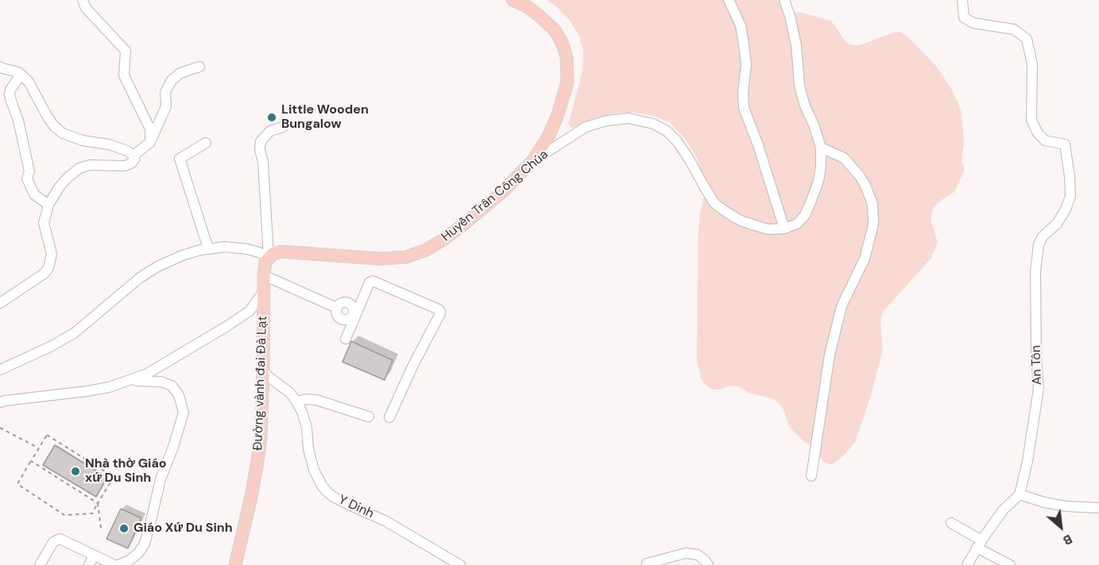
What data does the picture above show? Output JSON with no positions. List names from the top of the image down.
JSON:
{
  "streets": {
    "main road": ["Huyền Trân Công Chúa", "Đường vành đai Đà Lạt"],
    "street": ["An Tôn", "Y Dinh"]
  },
  "crossings": [
    ["Huyền Trân Công Chúa", "Đường vành đai Đà Lạt"],
    ["Đường vành đai Đà Lạt", "Y Dinh"]
  ],
  "places": ["Little Wooden Bungalow", "Nhà thờ Giáo xứ Du Sinh", "Giáo Xứ Du Sinh"],
  "north": "bottom right"
}
